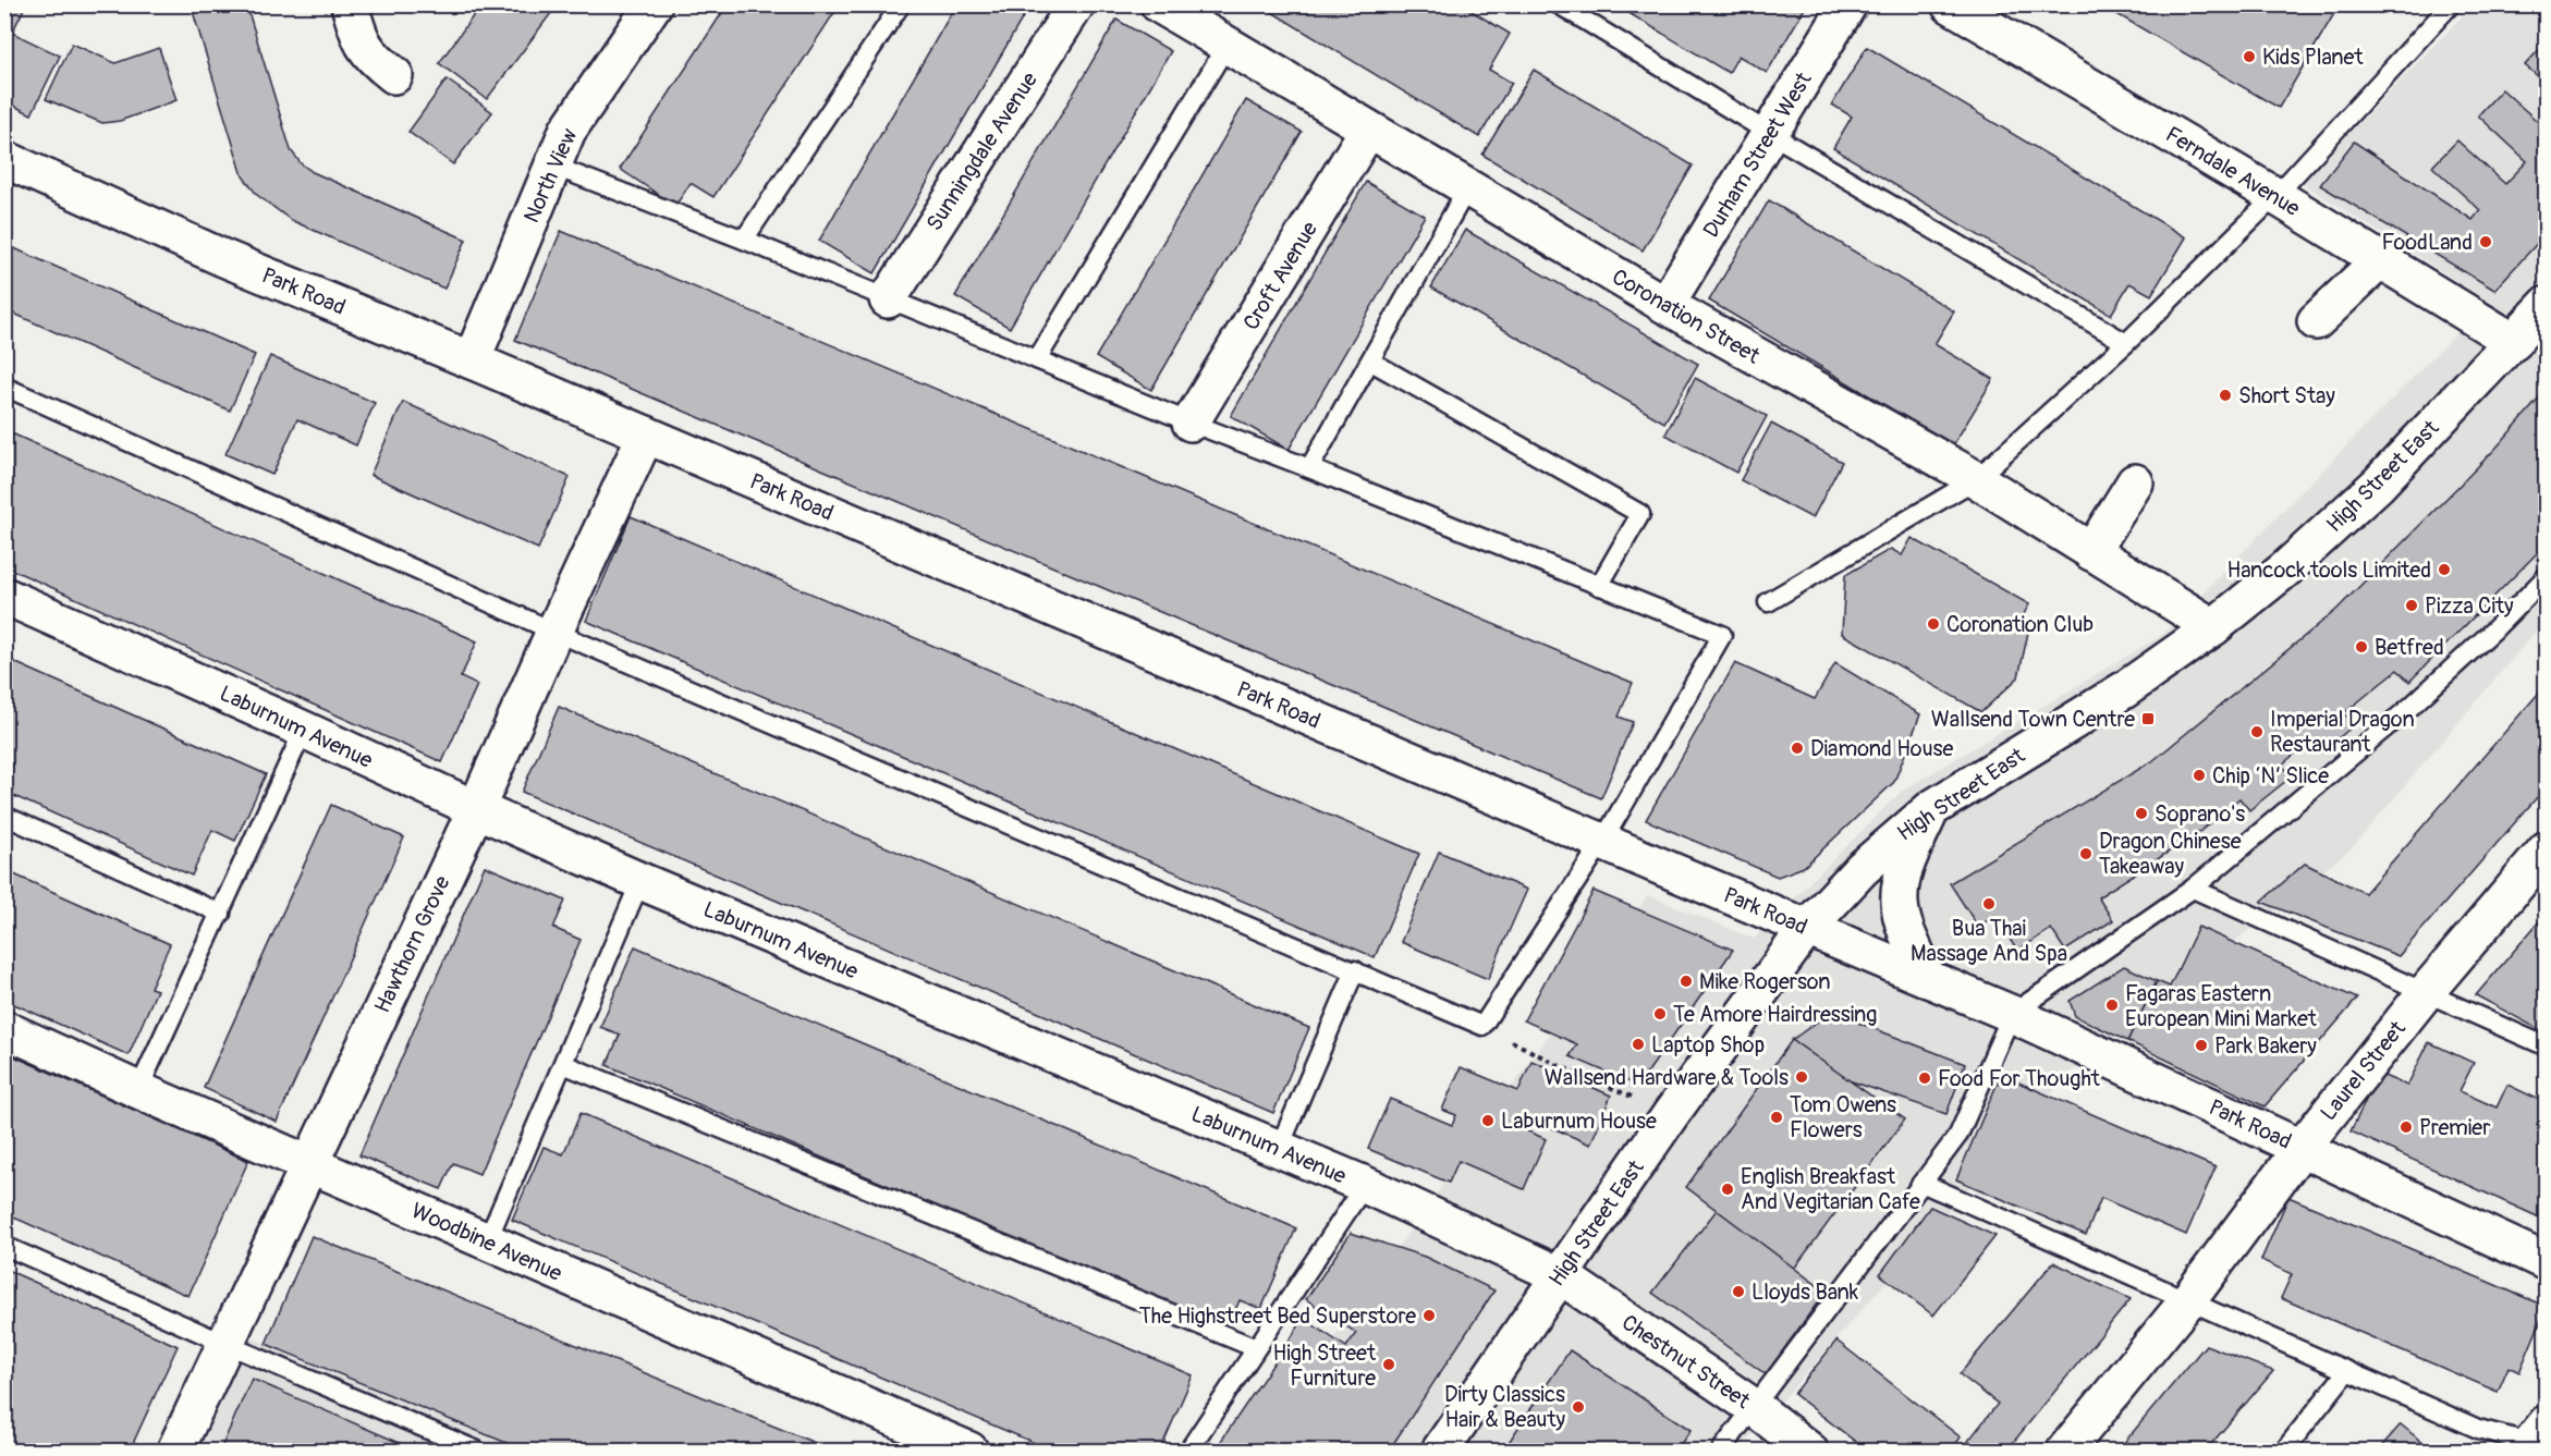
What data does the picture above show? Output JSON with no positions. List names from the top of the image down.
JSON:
{
  "streets": {
    "street": [
      "Sunningdale Avenue",
      "Durham Street West",
      "Ferndale Avenue",
      "North View",
      "Croft Avenue",
      "Park Road",
      "Coronation Street",
      "High Street East",
      "Laburnum Avenue",
      "Hawthorn Grove",
      "Laurel Street",
      "Woodbine Avenue",
      "Chestnut Street"
    ]
  },
  "crossings": [
    ["Durham Street West", "Coronation Street"],
    ["Ferndale Avenue", "High Street East"],
    ["North View", "Park Road"],
    ["Croft Avenue", "Coronation Street"],
    ["Park Road", "High Street East"],
    ["Park Road", "Hawthorn Grove"],
    ["Park Road", "Laurel Street"],
    ["Coronation Street", "High Street East"],
    ["High Street East", "Laburnum Avenue"],
    ["High Street East", "Chestnut Street"],
    ["Laburnum Avenue", "Hawthorn Grove"],
    ["Laburnum Avenue", "Chestnut Street"],
    ["Hawthorn Grove", "Woodbine Avenue"]
  ],
  "places": {
    "other": [
      "Kids Planet",
      "FoodLand",
      "Short Stay",
      "Hancock tools Limited",
      "Pizza City",
      "Coronation Club",
      "Betfred",
      "Imperial Dragon Restaurant",
      "Diamond House",
      "Chip ‘N’ Slice",
      "Soprano's",
      "Dragon Chinese Takeaway",
      "Bua Thai Massage And Spa",
      "Mike Rogerson",
      "Fagaras Eastern European Mini Market",
      "Te Amore Hairdressing",
      "Laptop Shop",
      "Park Bakery",
      "Wallsend Hardware & Tools",
      "Food For Thought",
      "Tom Owens Flowers",
      "Laburnum House",
      "Premier",
      "English Breakfast And Vegitarian Cafe",
      "Lloyds Bank",
      "The Highstreet Bed Superstore",
      "High Street Furniture",
      "Dirty Classics Hair & Beauty"
    ],
    "transit": ["Wallsend Town Centre"]
  }
}
